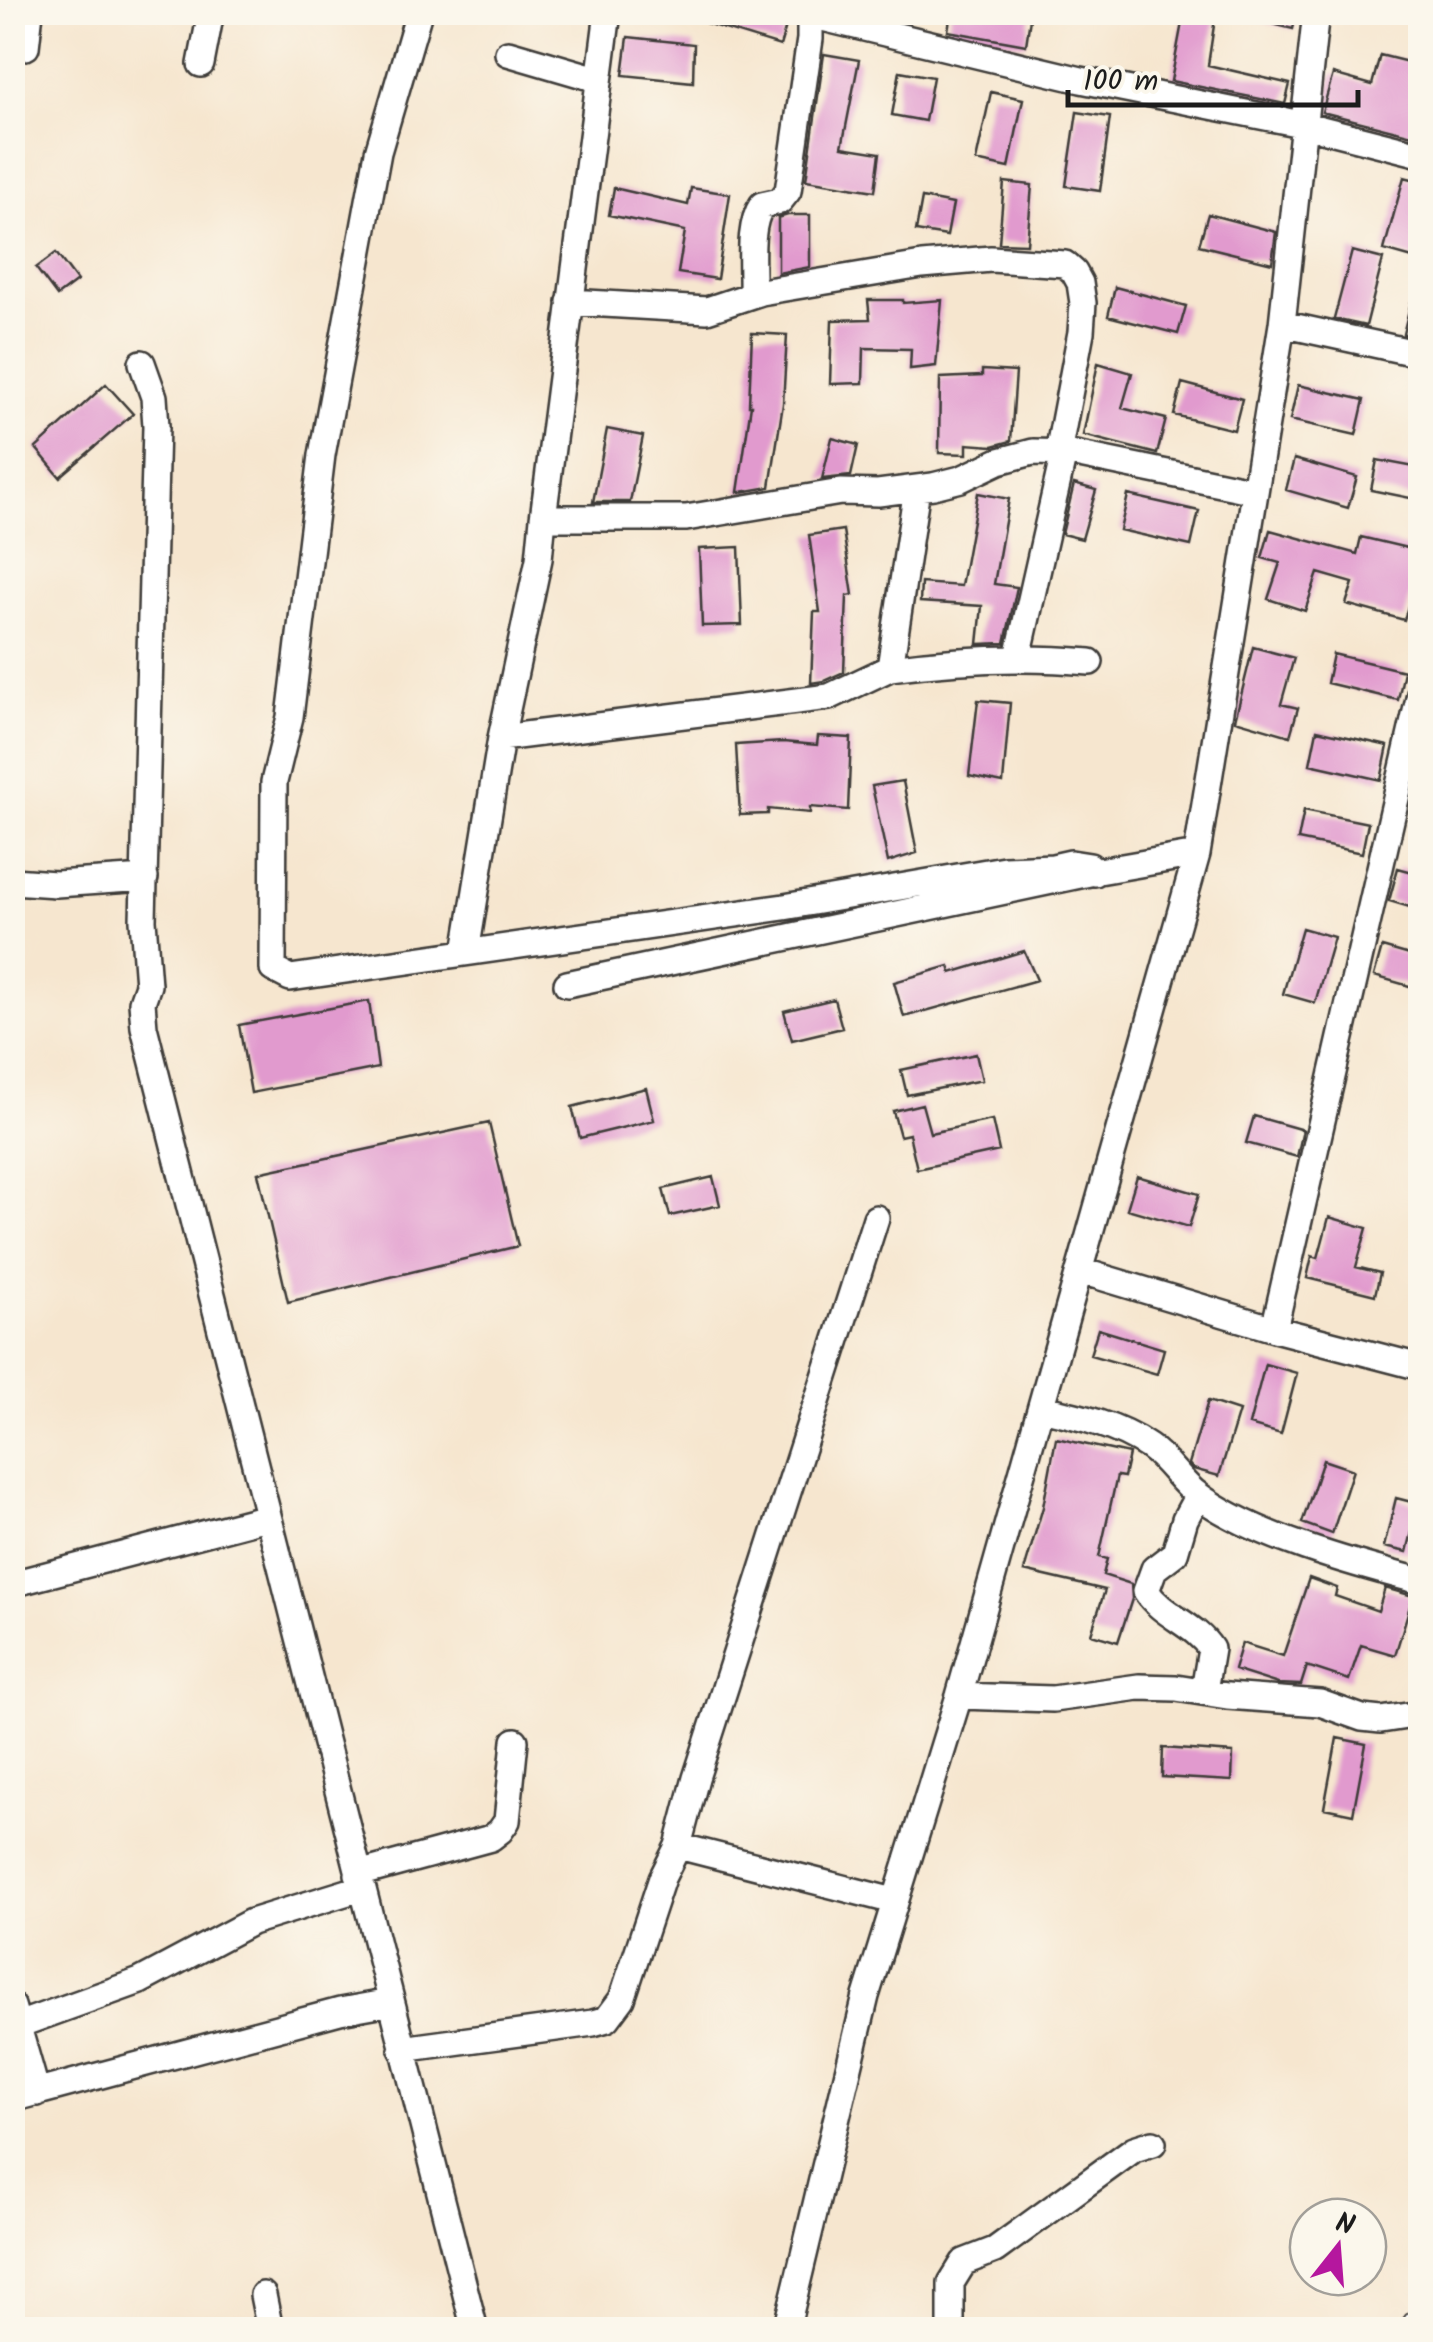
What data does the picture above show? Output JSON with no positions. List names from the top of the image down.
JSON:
{
  "scale_bar": "100 m",
  "north": "top"
}
